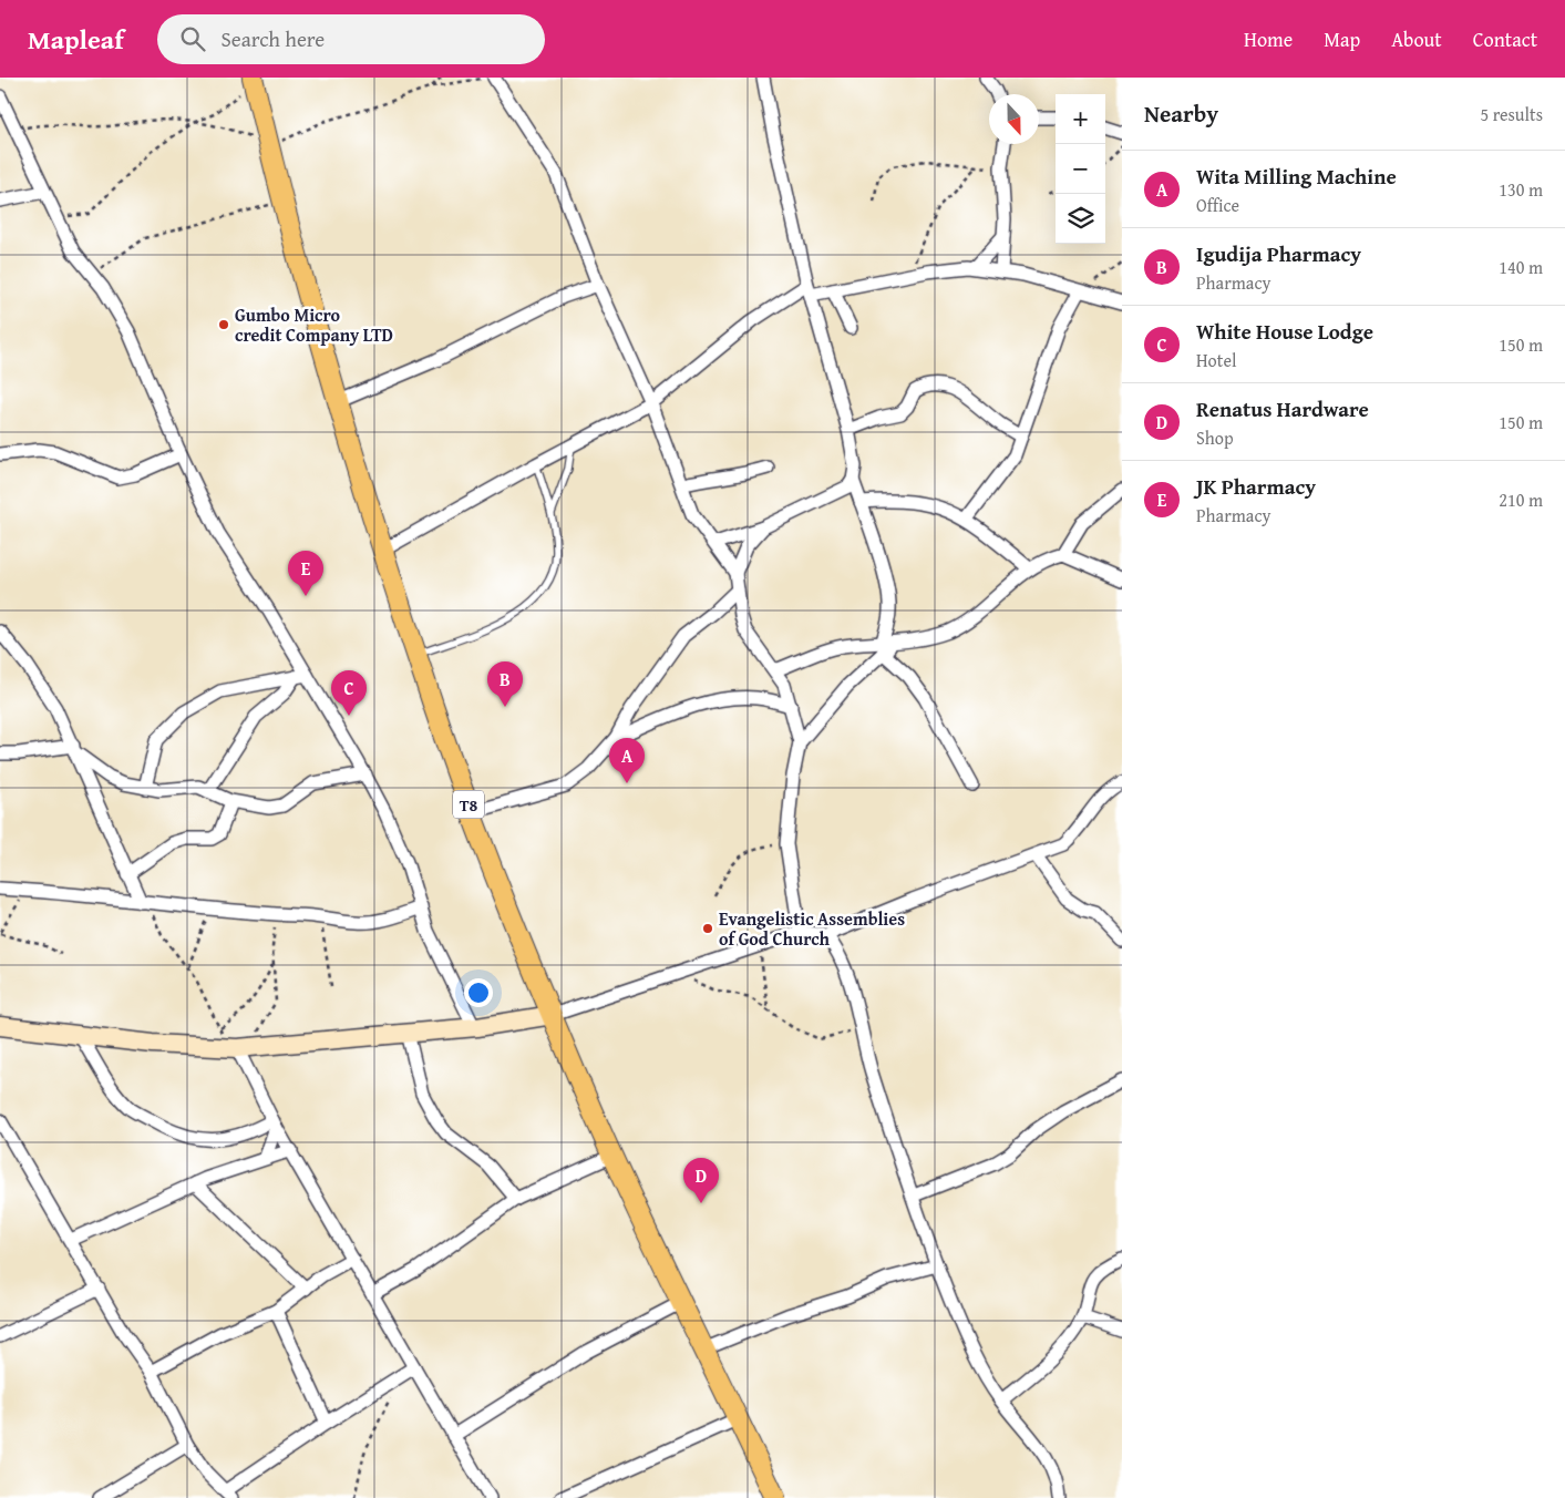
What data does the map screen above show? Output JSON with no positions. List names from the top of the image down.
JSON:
{
  "streets": {
    "main road": ["T8"]
  },
  "places": ["Gumbo Micro credit Company LTD", "Evangelistic Assemblies of God Church"],
  "north": "bottom",
  "page": {
    "header": "Mapleaf",
    "search": "Search here",
    "nav": [
      "Home",
      "Map",
      "About",
      "Contact"
    ],
    "heading": ["Nearby", "5 results"],
    "map_buttons": ["+", "−"],
    "list": [
      {
        "mark": "A",
        "name": "Wita Milling Machine",
        "note": "Office",
        "value": "130 m"
      },
      {
        "mark": "B",
        "name": "Igudija Pharmacy",
        "note": "Pharmacy",
        "value": "140 m"
      },
      {
        "mark": "C",
        "name": "White House Lodge",
        "note": "Hotel",
        "value": "150 m"
      },
      {
        "mark": "D",
        "name": "Renatus Hardware",
        "note": "Shop",
        "value": "150 m"
      },
      {
        "mark": "E",
        "name": "JK Pharmacy",
        "note": "Pharmacy",
        "value": "210 m"
      }
    ],
    "pins": [
      "E",
      "B",
      "C",
      "A",
      "D"
    ]
  }
}
